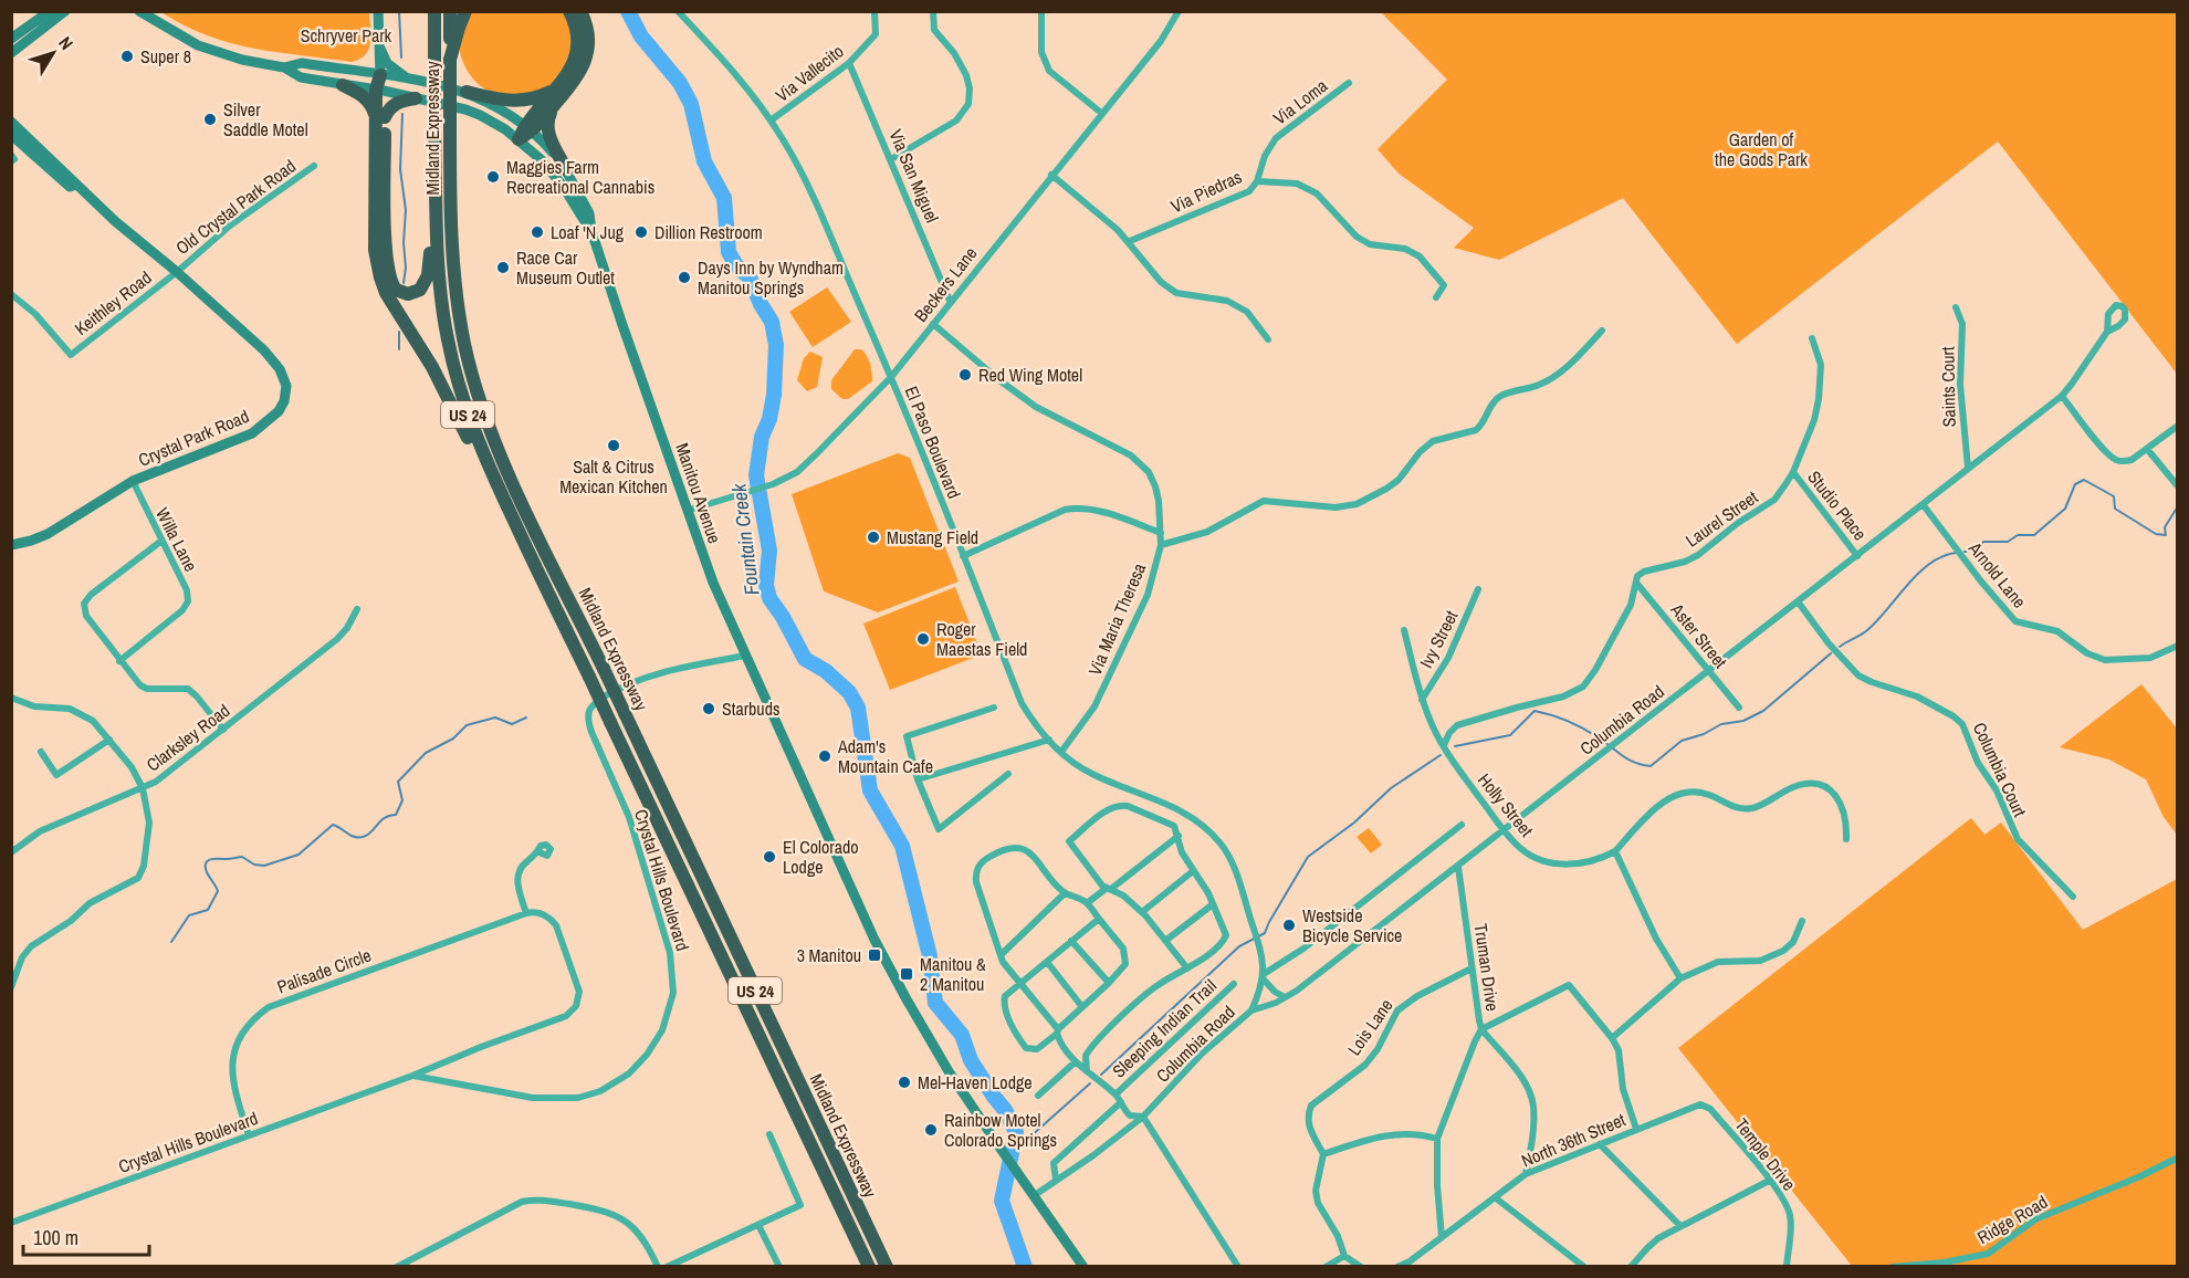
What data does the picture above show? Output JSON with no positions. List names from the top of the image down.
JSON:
{
  "streets": {
    "highway": ["Midland Expressway", "US 24"],
    "main road": ["Crystal Park Road", "Manitou Avenue"],
    "street": [
      "Via Vallecito",
      "Via Loma",
      "Via San Miguel",
      "Via Piedras",
      "Old Crystal Park Road",
      "Beckers Lane",
      "Keithley Road",
      "Saints Court",
      "El Paso Boulevard",
      "Studio Place",
      "Laurel Street",
      "Willa Lane",
      "Arnold Lane",
      "Via Maria Theresa",
      "Aster Street",
      "Ivy Street",
      "Columbia Road",
      "Clarksley Road",
      "Columbia Court",
      "Holly Street",
      "Crystal Hills Boulevard",
      "Truman Drive",
      "Palisade Circle",
      "Lois Lane",
      "Sleeping Indian Trail",
      "North 36th Street",
      "Temple Drive",
      "Ridge Road"
    ]
  },
  "crossings": [
    ["Via Vallecito", "Via San Miguel"],
    ["Via Vallecito", "El Paso Boulevard"],
    ["Via Loma", "Via Piedras"],
    ["Via San Miguel", "Beckers Lane"],
    ["Old Crystal Park Road", "Keithley Road"],
    ["Old Crystal Park Road", "Crystal Park Road"],
    ["Beckers Lane", "El Paso Boulevard"],
    ["Beckers Lane", "Manitou Avenue"],
    ["Beckers Lane", "Via Maria Theresa"],
    ["Keithley Road", "Crystal Park Road"],
    ["Saints Court", "Columbia Road"],
    ["Crystal Park Road", "Willa Lane"],
    ["El Paso Boulevard", "Via Maria Theresa"],
    ["Manitou Avenue", "Columbia Road"],
    ["Manitou Avenue", "Crystal Hills Boulevard"],
    ["Studio Place", "Laurel Street"],
    ["Studio Place", "Columbia Road"],
    ["Laurel Street", "Aster Street"],
    ["Arnold Lane", "Columbia Road"],
    ["Aster Street", "Columbia Road"],
    ["Ivy Street", "Holly Street"],
    ["Columbia Road", "Columbia Court"],
    ["Columbia Road", "Holly Street"],
    ["Columbia Road", "Truman Drive"],
    ["Columbia Road", "Sleeping Indian Trail"],
    ["Crystal Hills Boulevard", "Palisade Circle"],
    ["Truman Drive", "Lois Lane"],
    ["Truman Drive", "North 36th Street"],
    ["North 36th Street", "Temple Drive"]
  ],
  "water": ["Fountain Creek"],
  "parks": ["Schryver Park", "Garden of the Gods Park"],
  "places": {
    "other": [
      "Super 8",
      "Silver Saddle Motel",
      "Maggies Farm Recreational Cannabis",
      "Loaf 'N Jug",
      "Dillion Restroom",
      "Race Car Museum Outlet",
      "Days Inn by Wyndham Manitou Springs",
      "Red Wing Motel",
      "Salt & Citrus Mexican Kitchen",
      "Mustang Field",
      "Roger Maestas Field",
      "Starbuds",
      "Adam's Mountain Cafe",
      "El Colorado Lodge",
      "Westside Bicycle Service",
      "Mel-Haven Lodge",
      "Rainbow Motel Colorado Springs"
    ],
    "transit": ["3 Manitou", "Manitou & 2 Manitou"]
  },
  "scale_bar": "100 m",
  "north": "top right"
}
